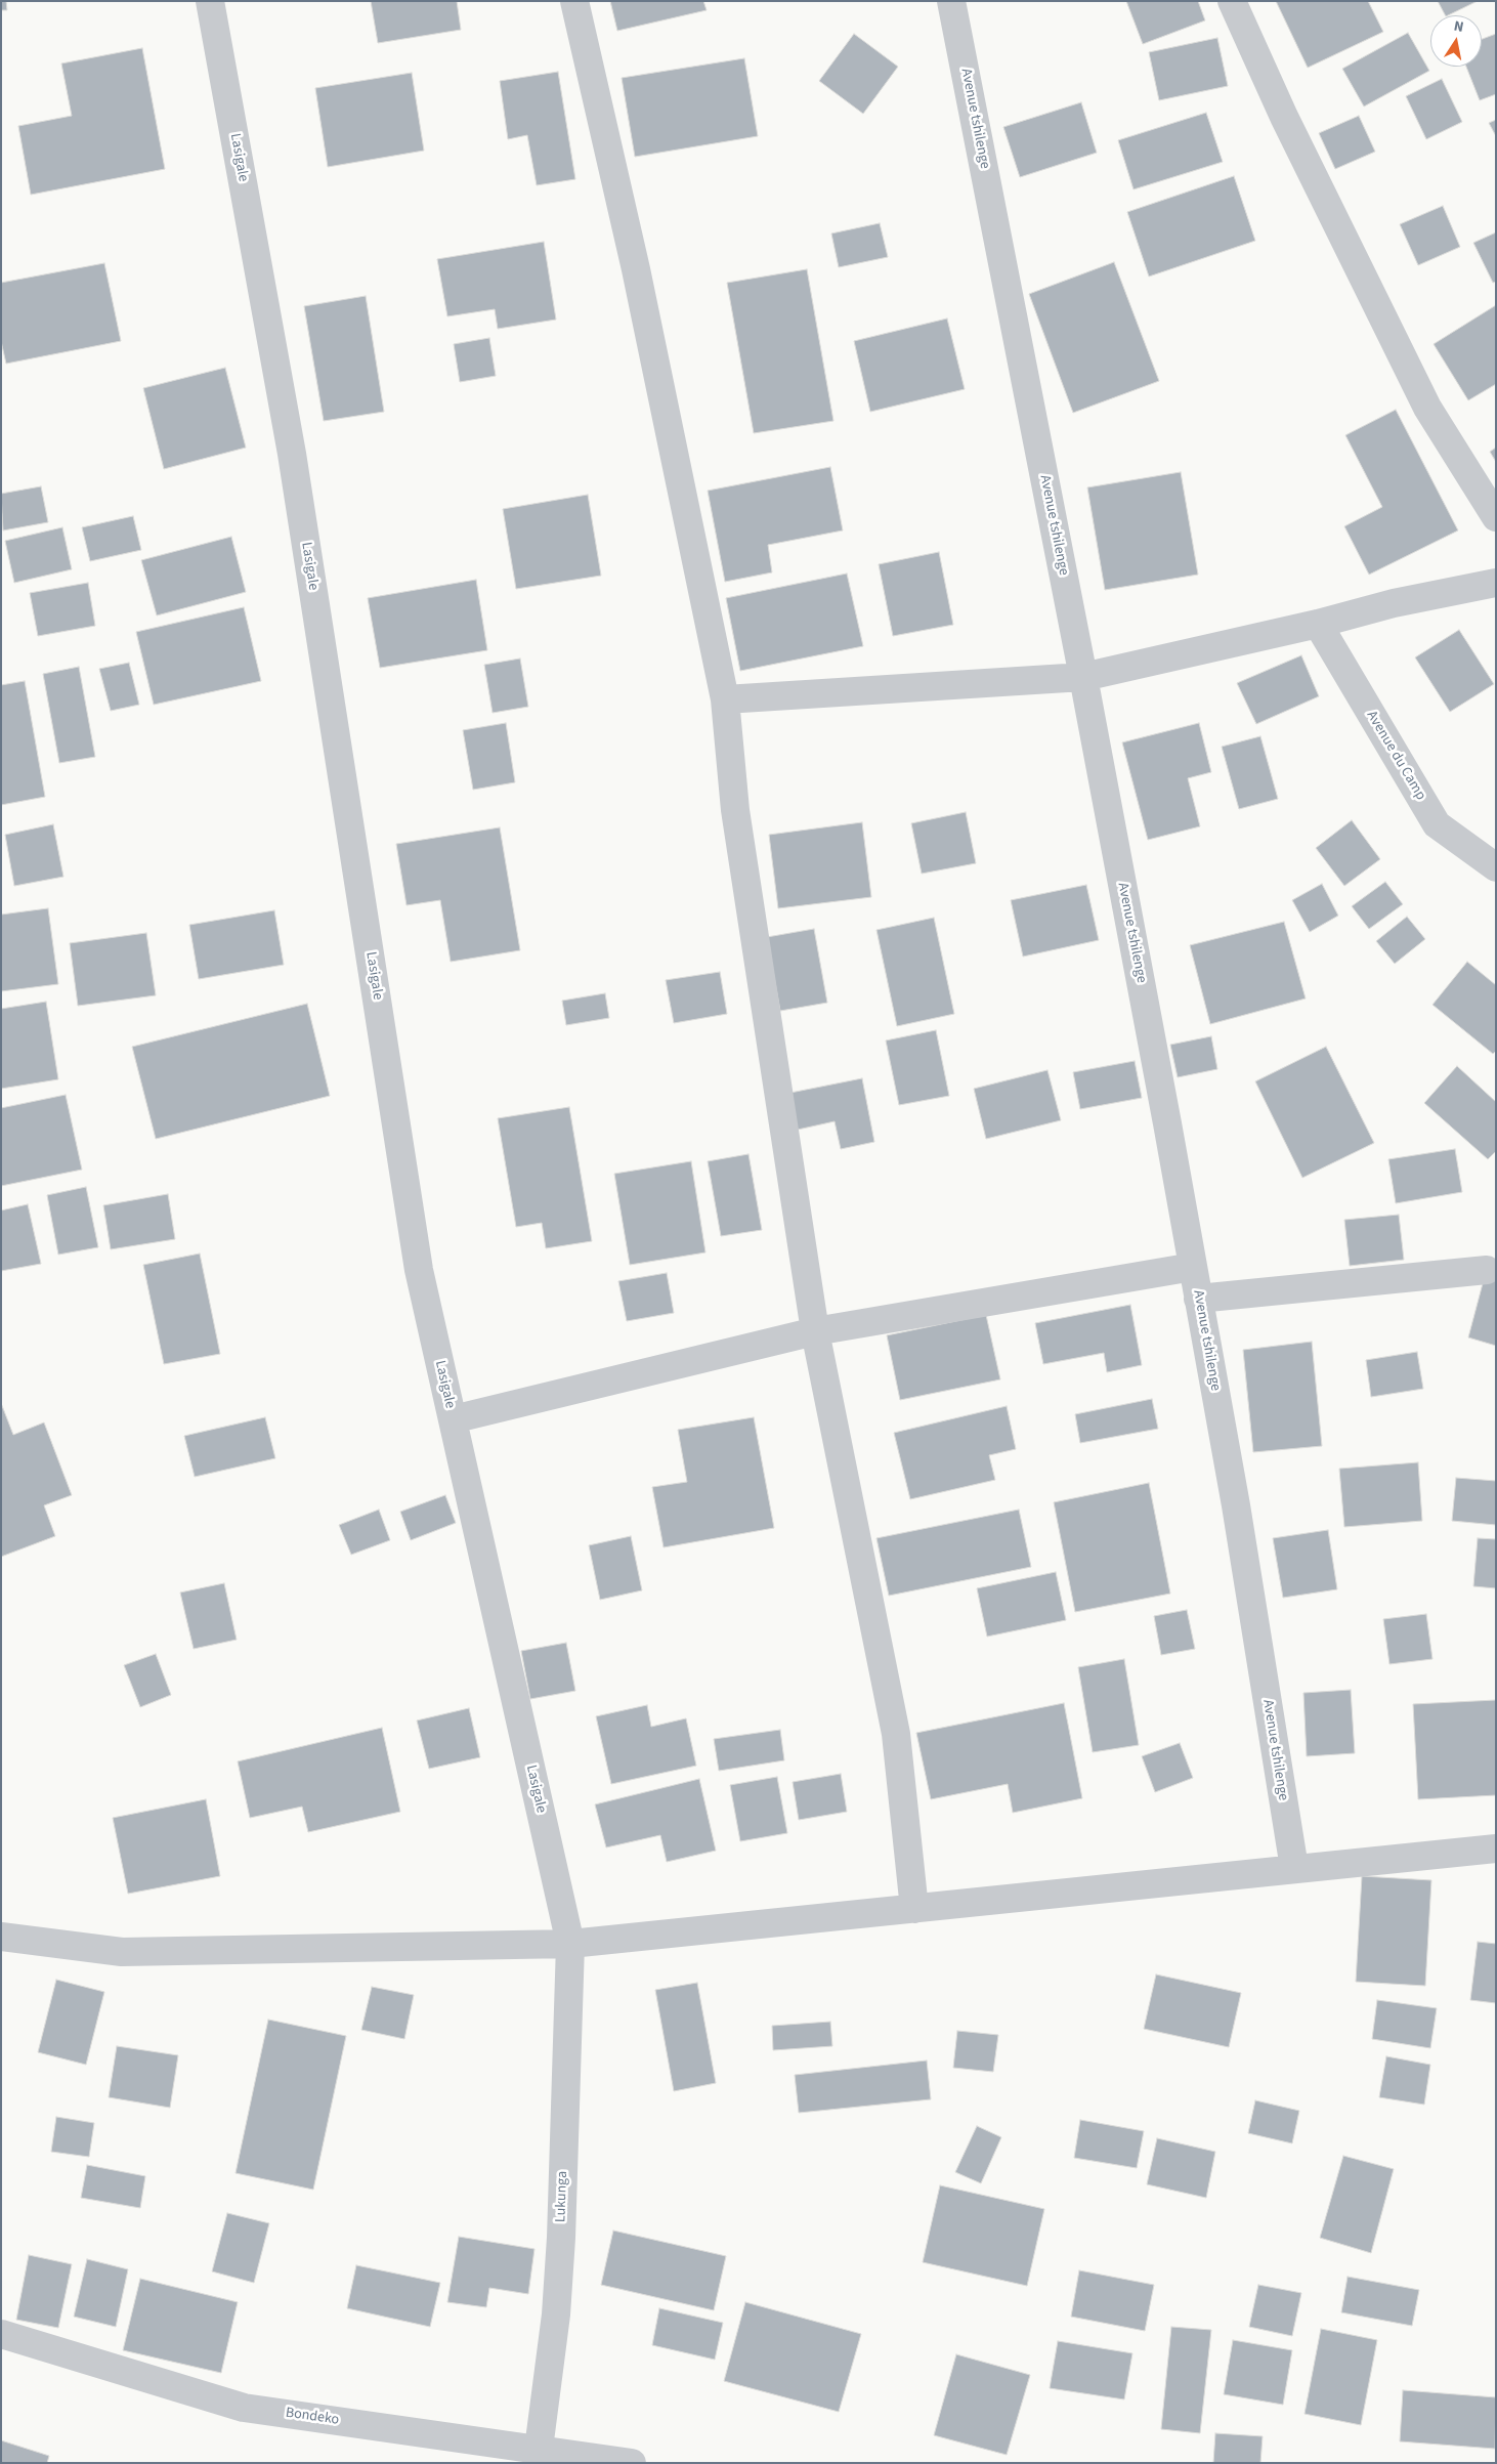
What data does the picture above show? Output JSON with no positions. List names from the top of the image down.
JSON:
{
  "streets": {
    "street": [
      "Avenue tshilenge",
      "Lasigale",
      "Avenue du Camp",
      "Lukunga",
      "Bondeko"
    ]
  },
  "crossings": [
    ["Lasigale", "Lukunga"],
    ["Lukunga", "Bondeko"]
  ],
  "north": "top"
}
